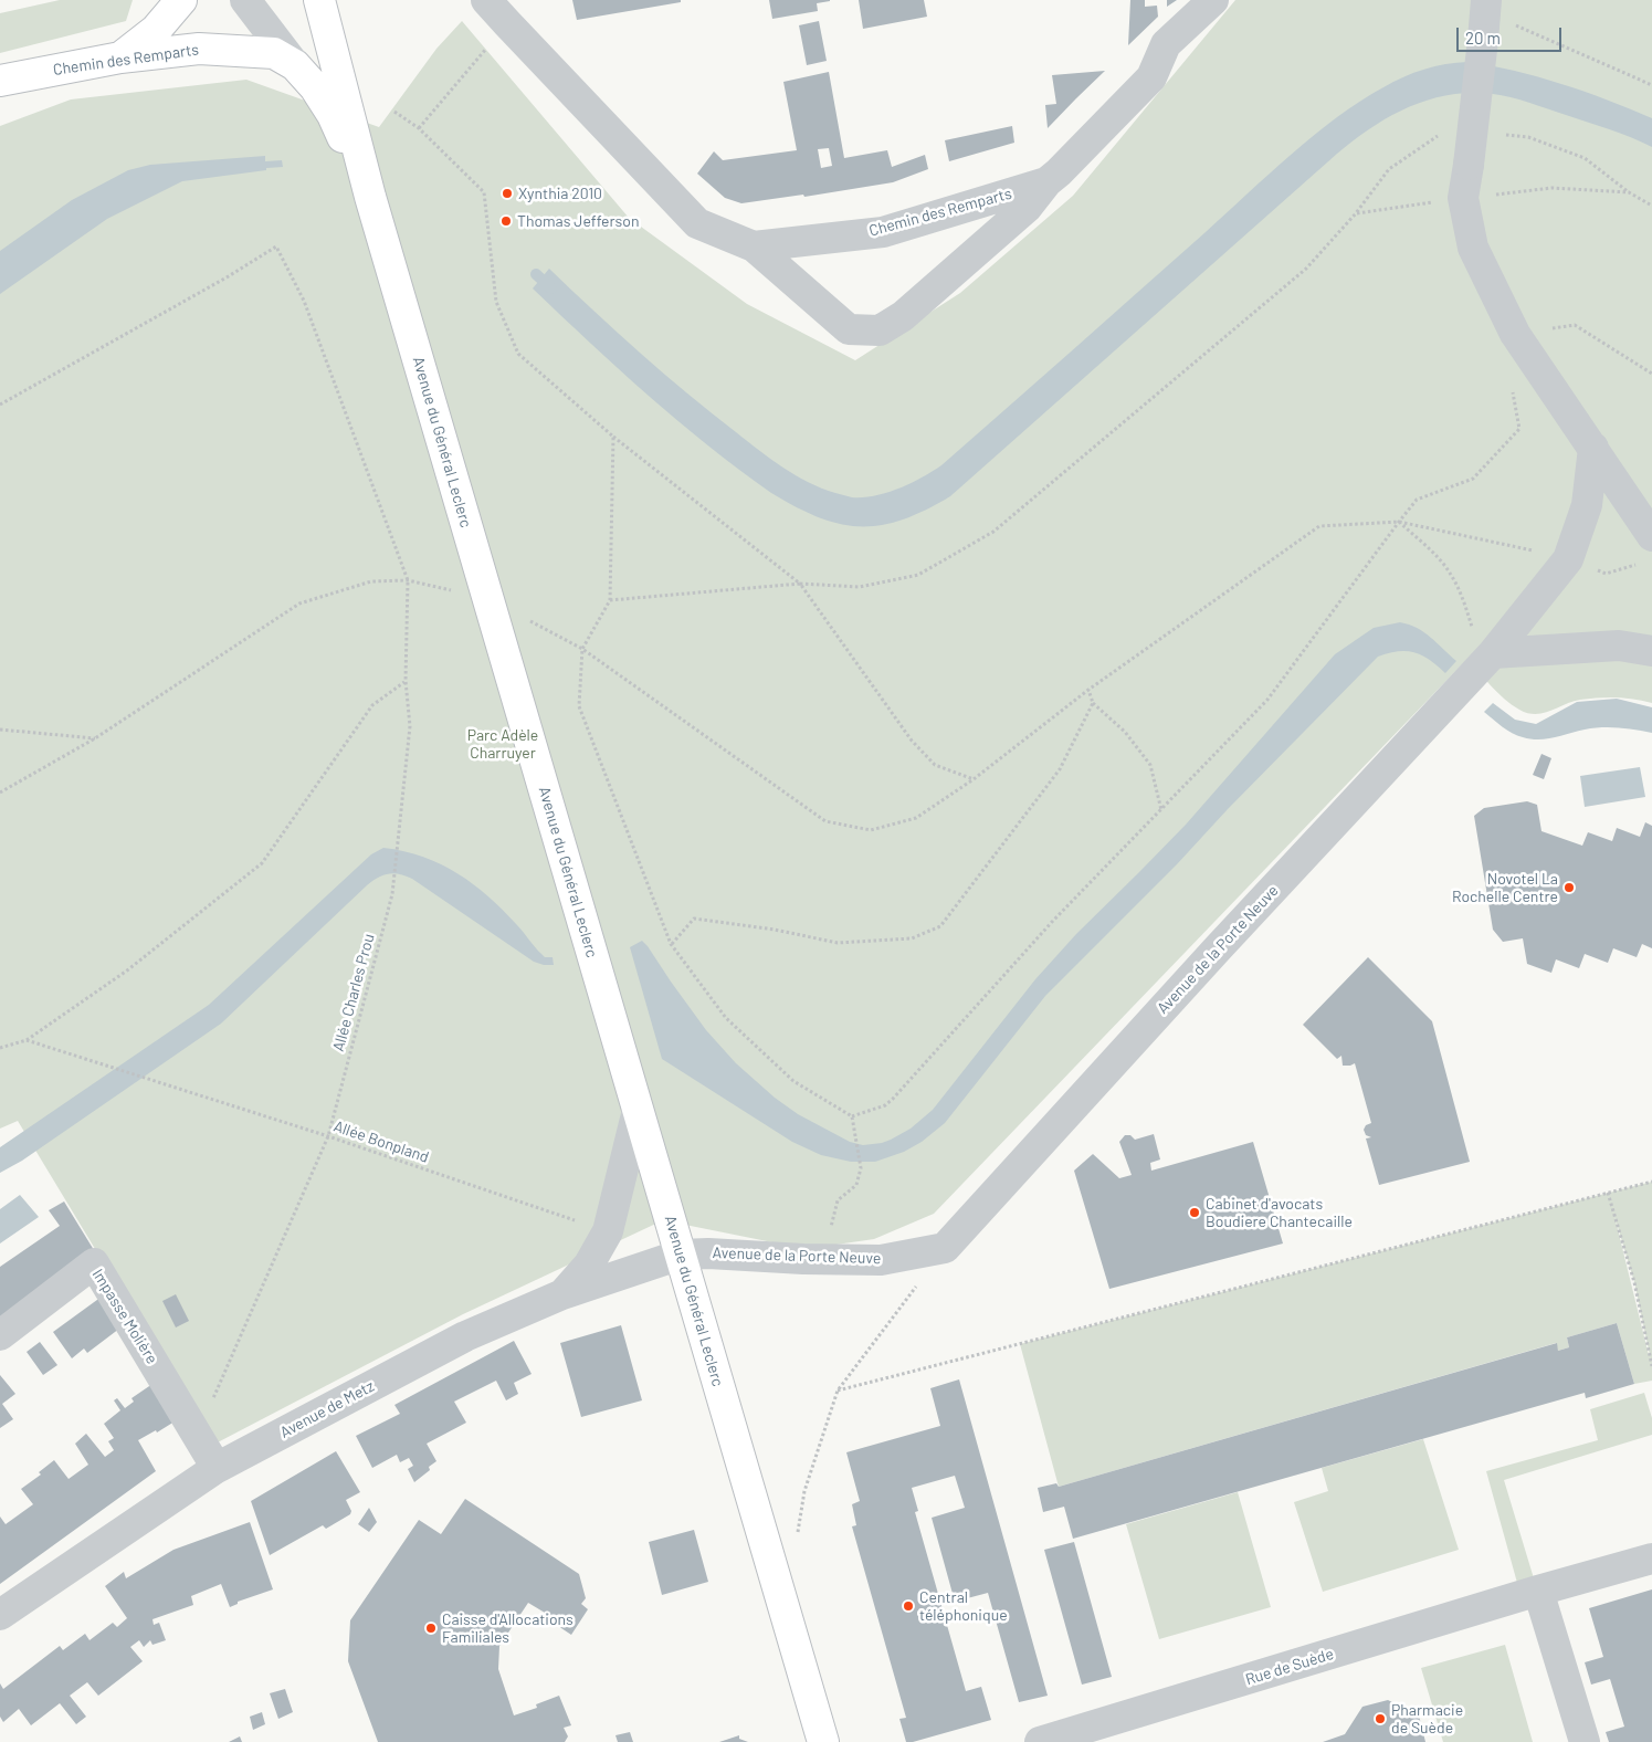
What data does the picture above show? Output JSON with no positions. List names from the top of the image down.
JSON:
{
  "streets": {
    "main road": ["Chemin des Remparts", "Avenue du Général Leclerc"],
    "street": [
      "Avenue de la Porte Neuve",
      "Impasse Molière",
      "Avenue de Metz",
      "Rue de Suède"
    ],
    "path": ["Allée Charles Prou", "Allée Bonpland"]
  },
  "crossings": [
    ["Chemin des Remparts", "Avenue du Général Leclerc"],
    ["Avenue du Général Leclerc", "Avenue de la Porte Neuve"],
    ["Avenue du Général Leclerc", "Avenue de Metz"],
    ["Avenue de la Porte Neuve", "Avenue de Metz"],
    ["Allée Charles Prou", "Allée Bonpland"],
    ["Impasse Molière", "Avenue de Metz"]
  ],
  "parks": ["Parc Adèle Charruyer"],
  "places": [
    "Xynthia 2010",
    "Thomas Jefferson",
    "Novotel La Rochelle Centre",
    "Cabinet d'avocats Boudiere Chantecaille",
    "Central téléphonique",
    "Caisse d'Allocations Familiales",
    "Pharmacie de Suède"
  ],
  "scale_bar": "20 m"
}
